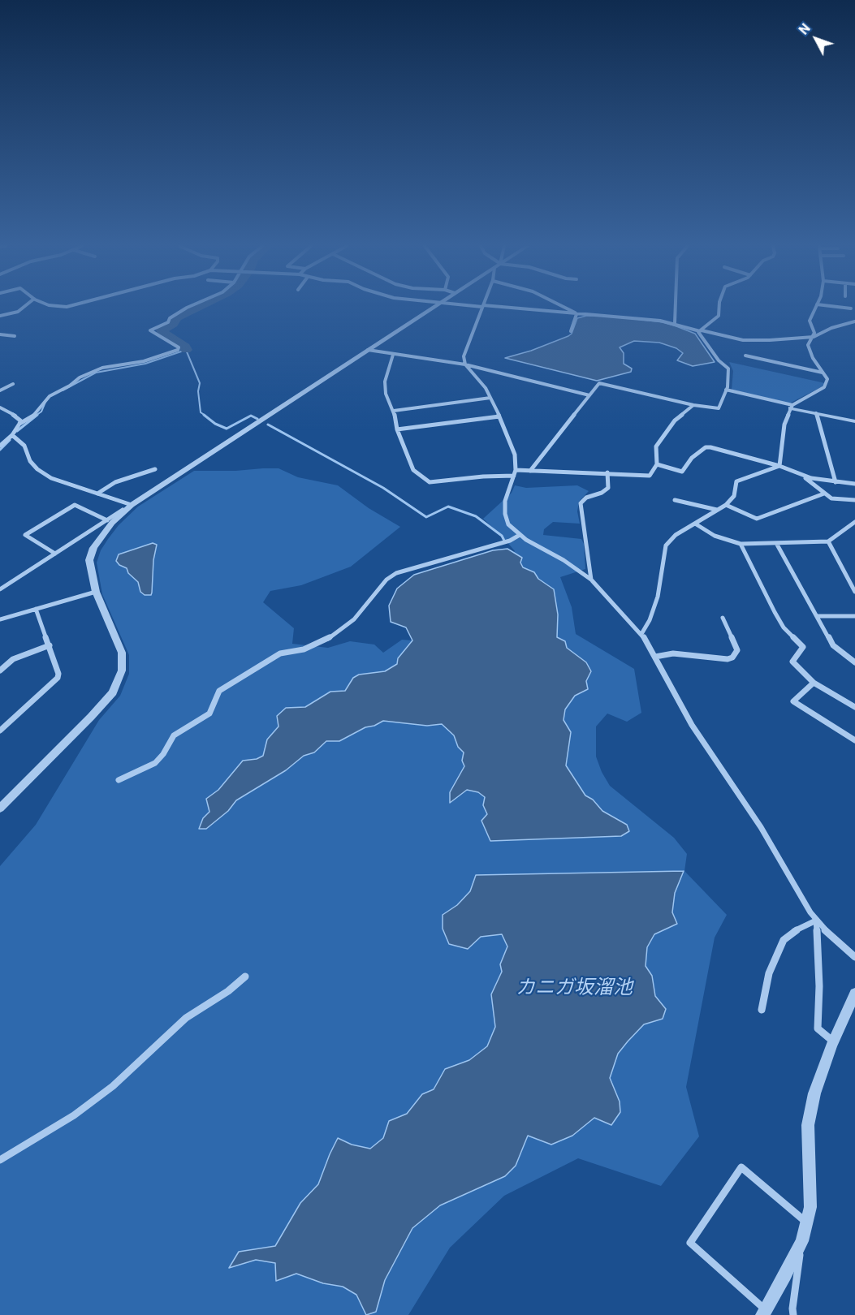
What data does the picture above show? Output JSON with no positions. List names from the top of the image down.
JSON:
{
  "water": ["カニガ坂溜池"],
  "north": "top left"
}
